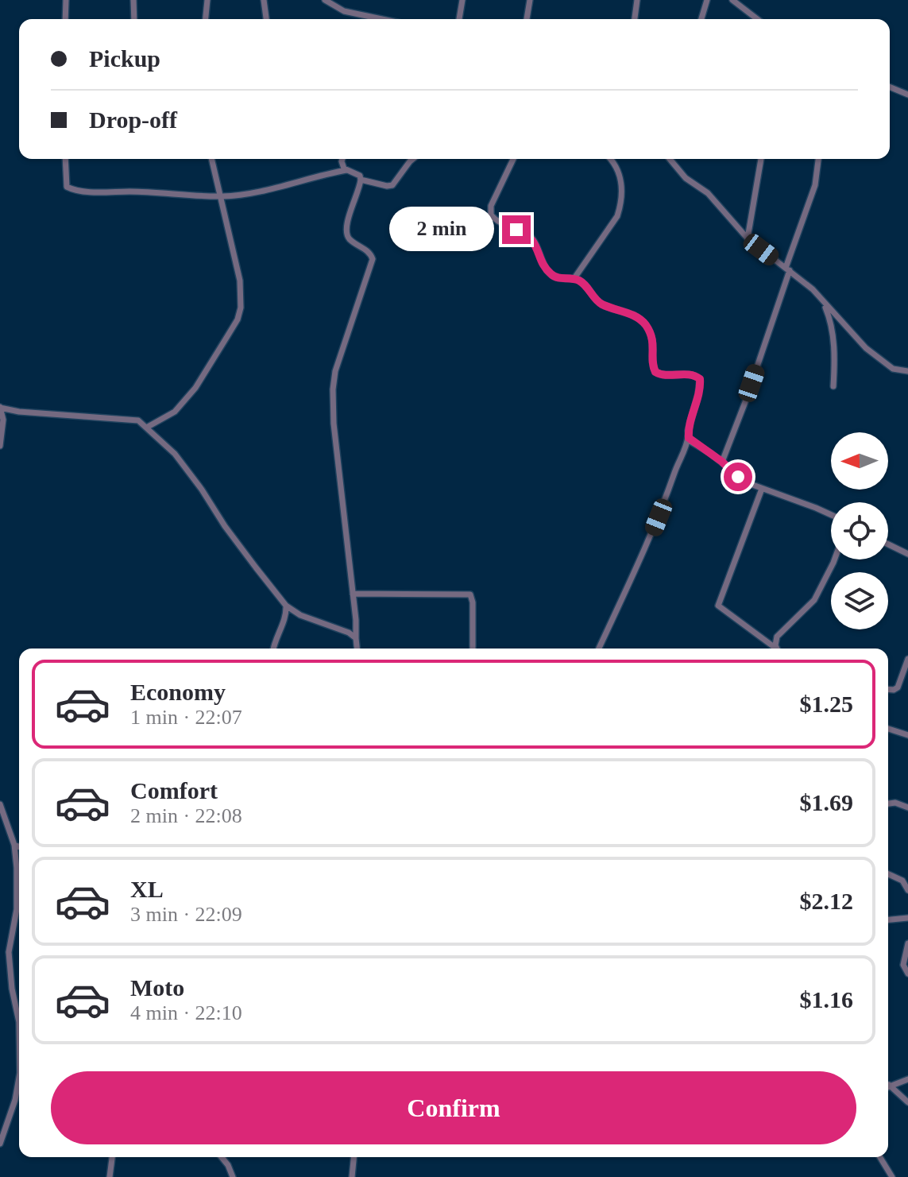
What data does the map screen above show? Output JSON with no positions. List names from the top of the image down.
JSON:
{
  "north": "left",
  "page": {
    "banner": ["Pickup", "Drop-off"],
    "bubble": "2 min",
    "list": [
      {
        "name": "Economy",
        "note": "1 min · 22:07",
        "value": "$1.25"
      },
      {
        "name": "Comfort",
        "note": "2 min · 22:08",
        "value": "$1.69"
      },
      {
        "name": "XL",
        "note": "3 min · 22:09",
        "value": "$2.12"
      },
      {
        "name": "Moto",
        "note": "4 min · 22:10",
        "value": "$1.16"
      }
    ],
    "buttons": "Confirm"
  }
}
